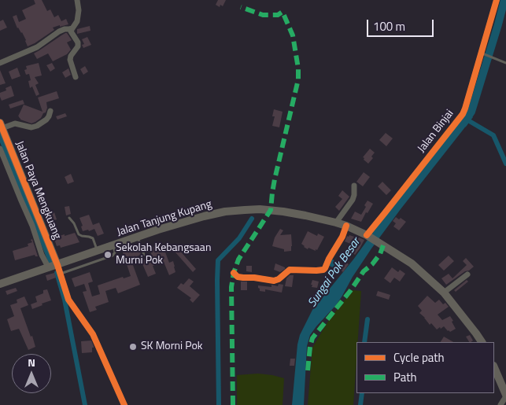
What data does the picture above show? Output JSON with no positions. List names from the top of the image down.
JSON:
{
  "streets": {
    "main road": ["Jalan Paya Mengkuang", "Jalan Tanjung Kupang"],
    "street": ["Jalan Binjai"]
  },
  "crossings": [
    ["Jalan Binjai", "Jalan Tanjung Kupang"],
    ["Jalan Paya Mengkuang", "Jalan Tanjung Kupang"]
  ],
  "water": ["Sungai Pok Besar"],
  "places": ["Sekolah Kebangsaan Murni Pok", "SK Morni Pok"],
  "legend": ["Cycle path", "Path"],
  "scale_bar": "100 m",
  "north": "top"
}
